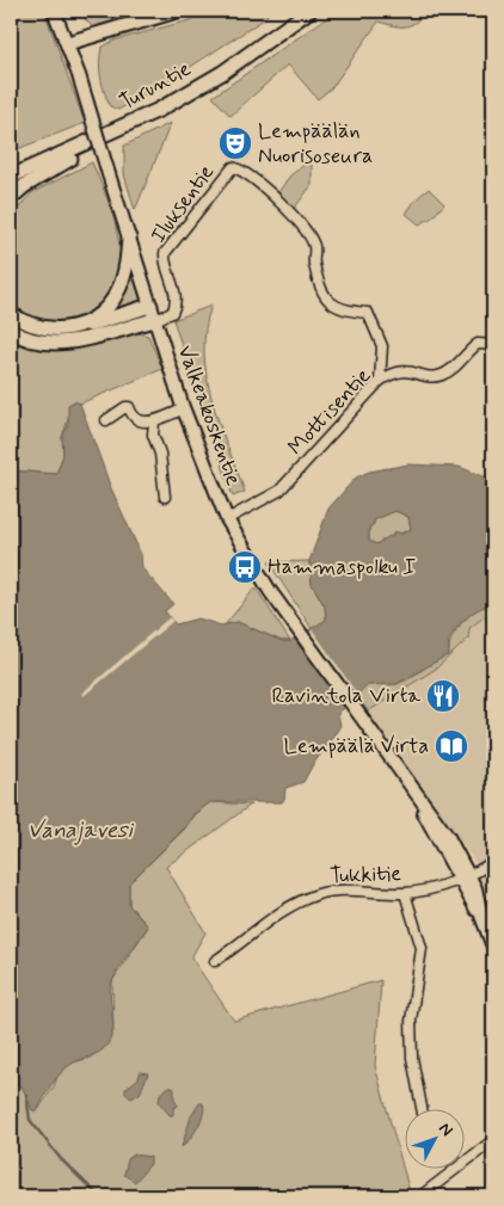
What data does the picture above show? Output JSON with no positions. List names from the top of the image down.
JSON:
{
  "streets": {
    "main road": ["Turuntie"],
    "street": [
      "Iluksentie",
      "Mottisentie",
      "Valkeakoskentie",
      "Tukkitie"
    ]
  },
  "crossings": [
    ["Iluksentie", "Mottisentie"],
    ["Iluksentie", "Valkeakoskentie"],
    ["Mottisentie", "Valkeakoskentie"],
    ["Valkeakoskentie", "Tukkitie"]
  ],
  "water": ["Vanajavesi"],
  "places": {
    "theatre": ["Lempäälän Nuorisoseura"],
    "bus stop": ["Hammaspolku I"],
    "restaurant": ["Ravintola Virta"],
    "library": ["Lempäälä Virta"]
  },
  "north": "top right"
}
